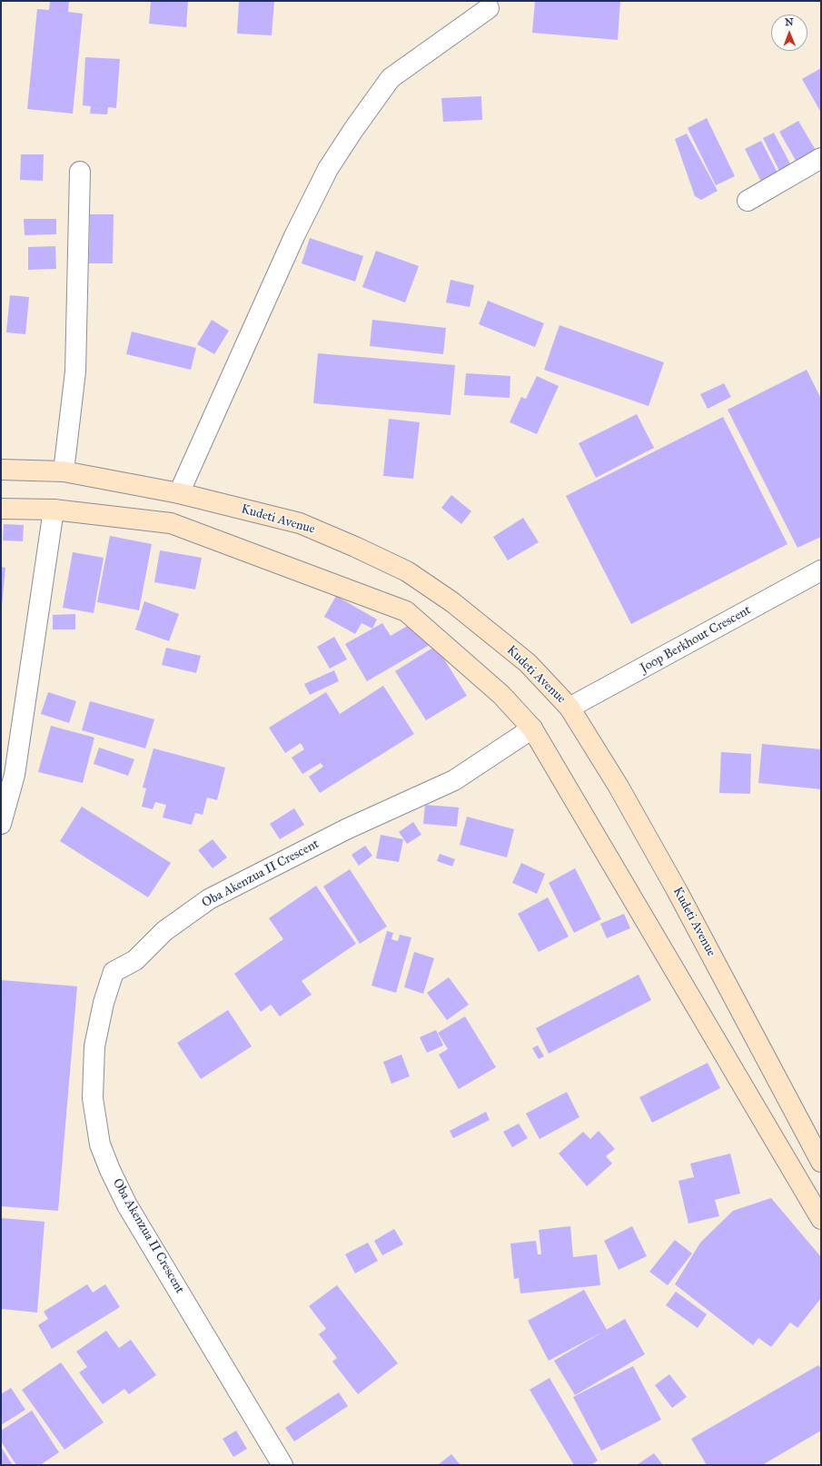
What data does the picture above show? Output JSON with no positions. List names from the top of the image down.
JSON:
{
  "streets": {
    "main road": ["Kudeti Avenue"],
    "street": ["Joop Berkhout Crescent", "Oba Akenzua II Crescent"]
  },
  "crossings": [
    ["Kudeti Avenue", "Joop Berkhout Crescent"]
  ],
  "north": "top"
}
